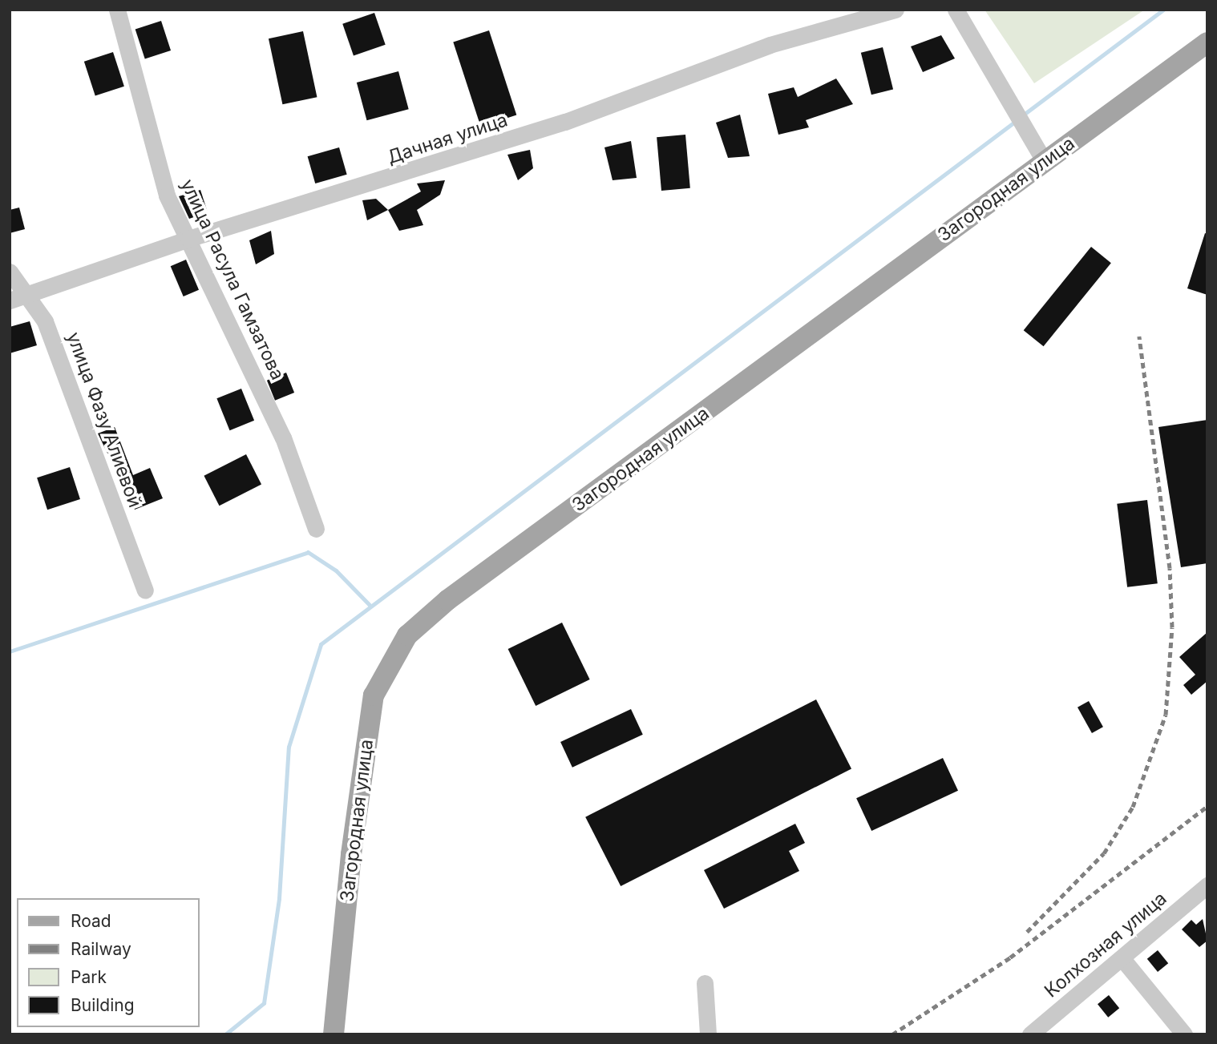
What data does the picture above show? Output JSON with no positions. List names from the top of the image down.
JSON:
{
  "streets": {
    "main road": ["Загородная улица"],
    "street": [
      "Дачная улица",
      "улица Расула Гамзатова",
      "улица Фазу Алиевой",
      "Колхозная улица"
    ]
  },
  "crossings": [
    ["Дачная улица", "улица Расула Гамзатова"],
    ["Дачная улица", "улица Фазу Алиевой"]
  ],
  "legend": [
    "Road",
    "Railway",
    "Park",
    "Building"
  ]
}
